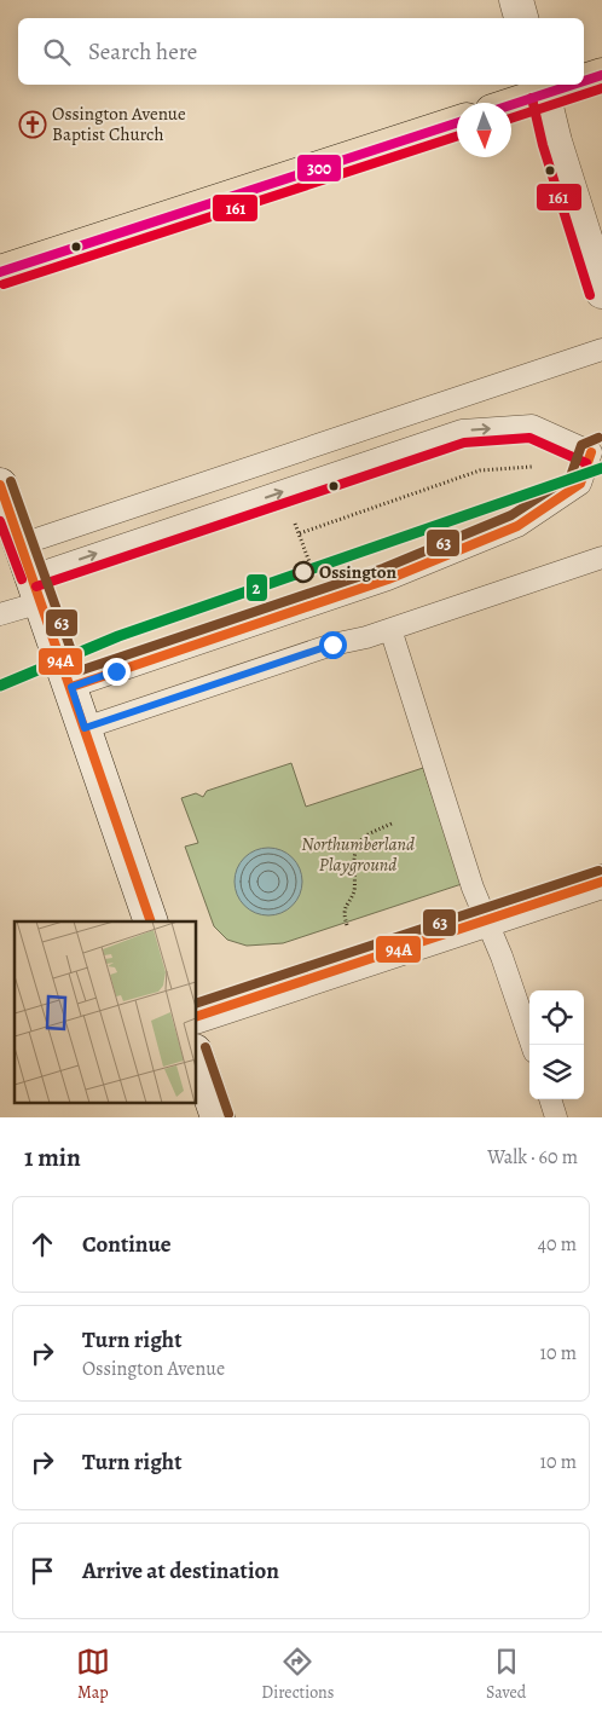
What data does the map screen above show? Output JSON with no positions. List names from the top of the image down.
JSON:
{
  "parks": ["Northumberland Playground"],
  "places": {
    "church": ["Ossington Avenue Baptist Church"],
    "other": ["Ossington"]
  },
  "lines": [
    "transit line 300",
    "transit line 161",
    "transit line 63",
    "transit line 94A",
    "transit line 2"
  ],
  "north": "bottom",
  "page": {
    "search": "Search here",
    "heading": ["1 min", "Walk · 60 m"],
    "list": [
      ["Continue", "40 m"],
      ["Turn right", "Ossington Avenue", "10 m"],
      ["Turn right", "10 m"],
      "Arrive at destination"
    ],
    "nav": ["Map", "Directions", "Saved"]
  }
}
